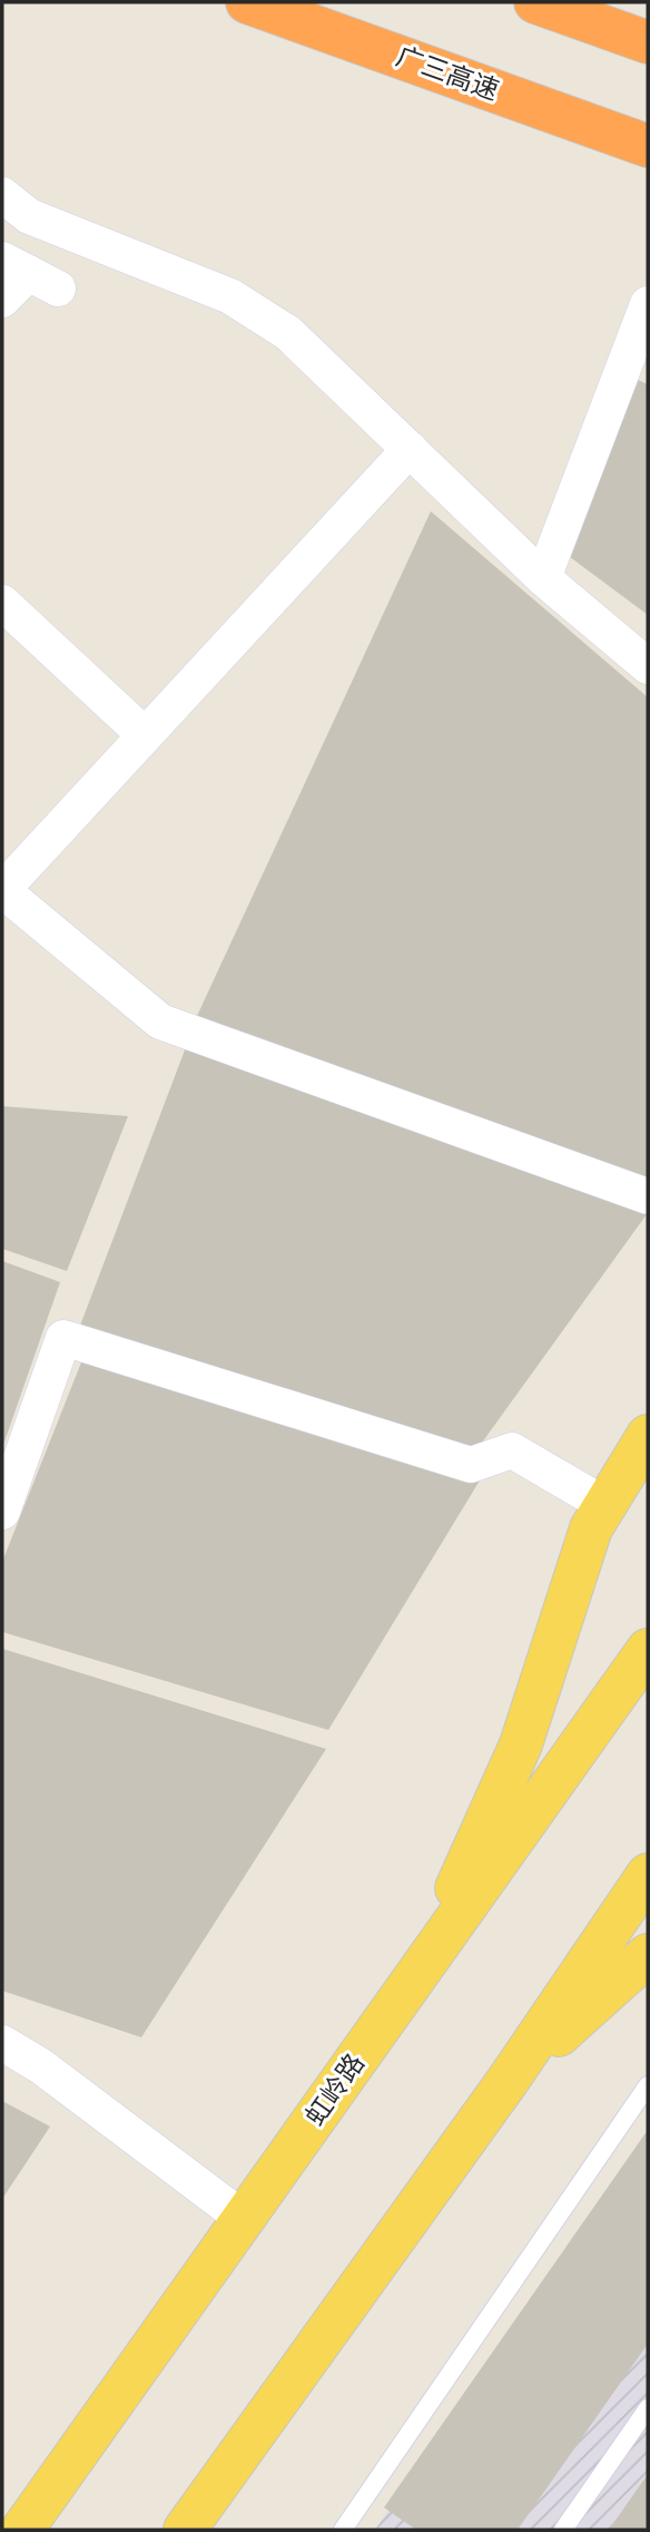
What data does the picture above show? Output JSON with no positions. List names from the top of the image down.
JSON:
{
  "streets": {
    "highway": ["广三高速"],
    "main road": ["虹岭路"]
  }
}
